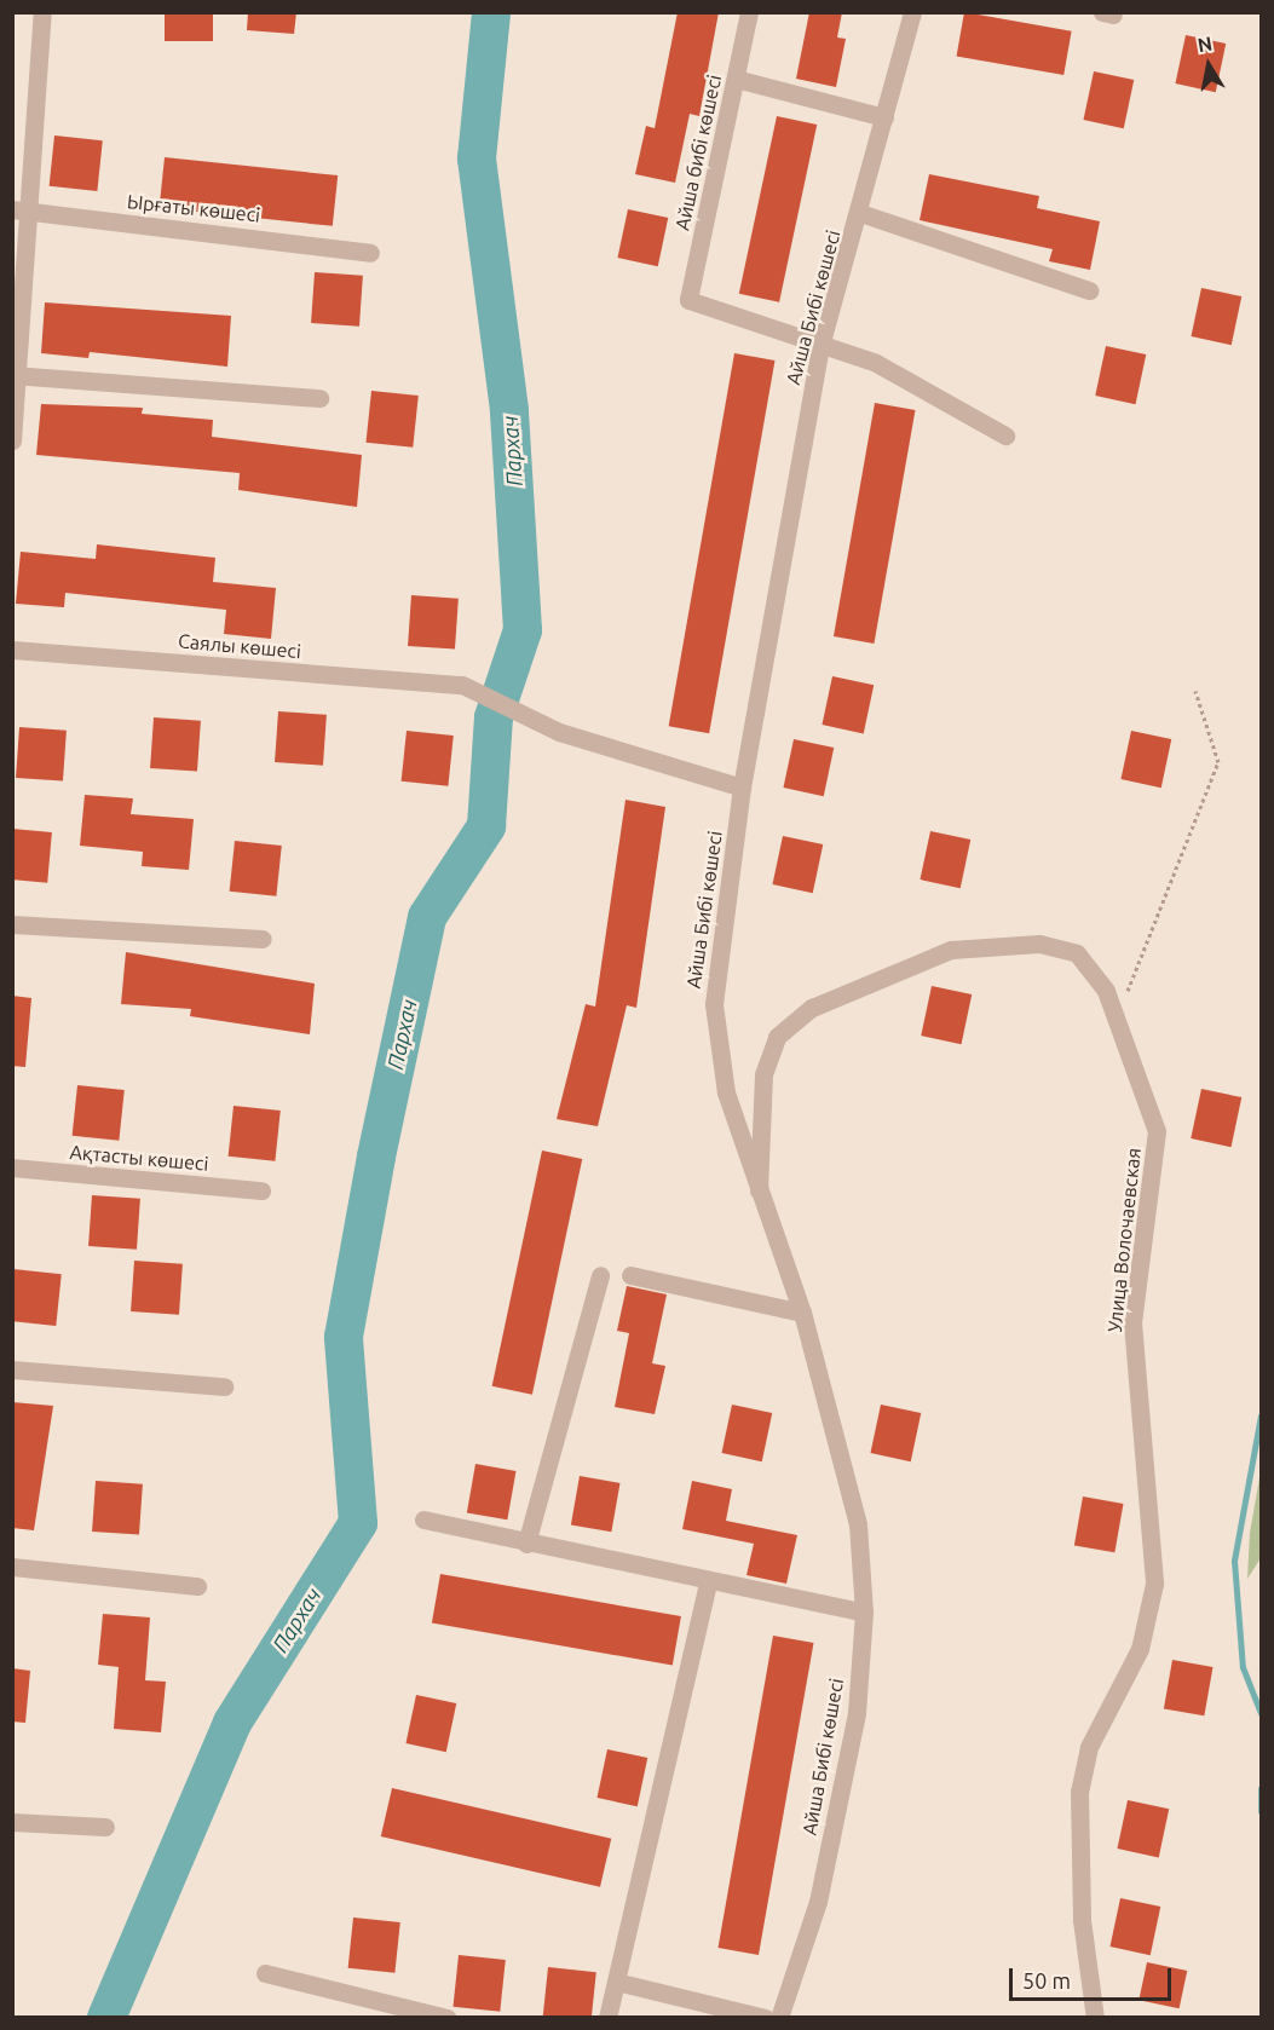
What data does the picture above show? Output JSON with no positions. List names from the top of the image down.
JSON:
{
  "streets": {
    "street": [
      "Айша бибі көшесі",
      "Ырғаты көшесі",
      "Айша Бибі көшесі",
      "Саялы көшесі",
      "Ақтасты көшесі",
      "Улица Волочаевская"
    ]
  },
  "crossings": [
    ["Айша бибі көшесі", "Айша Бибі көшесі"],
    ["Айша Бибі көшесі", "Саялы көшесі"],
    ["Айша Бибі көшесі", "Улица Волочаевская"]
  ],
  "water": ["Пархач"],
  "scale_bar": "50 m",
  "north": "top"
}
